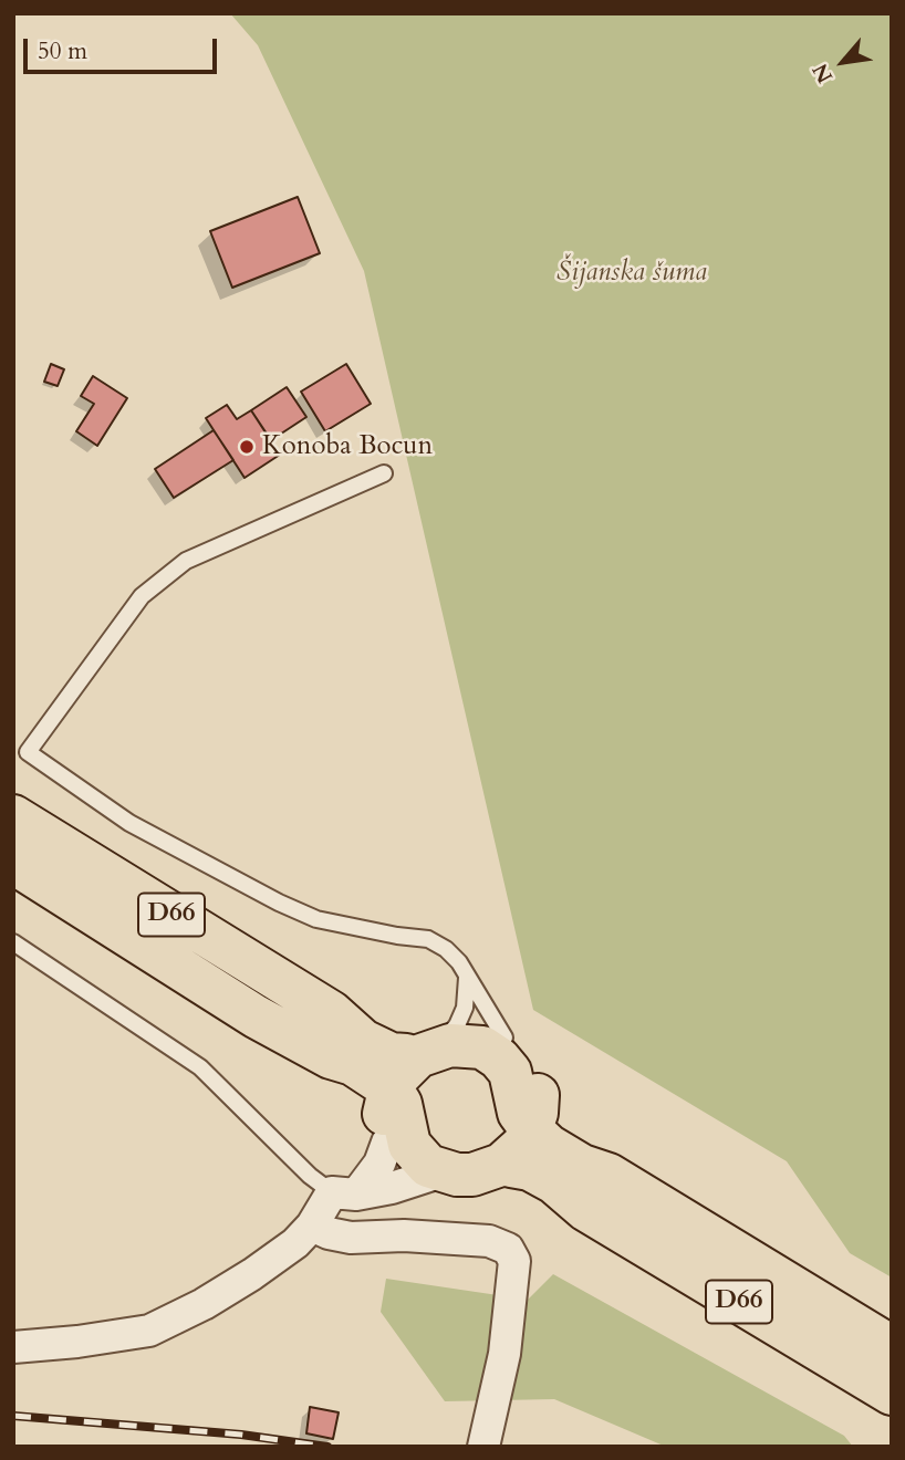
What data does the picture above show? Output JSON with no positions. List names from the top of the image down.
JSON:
{
  "streets": {
    "main road": ["D66"]
  },
  "parks": ["Šijanska šuma"],
  "places": ["Konoba Bocun"],
  "scale_bar": "50 m",
  "north": "bottom left"
}
